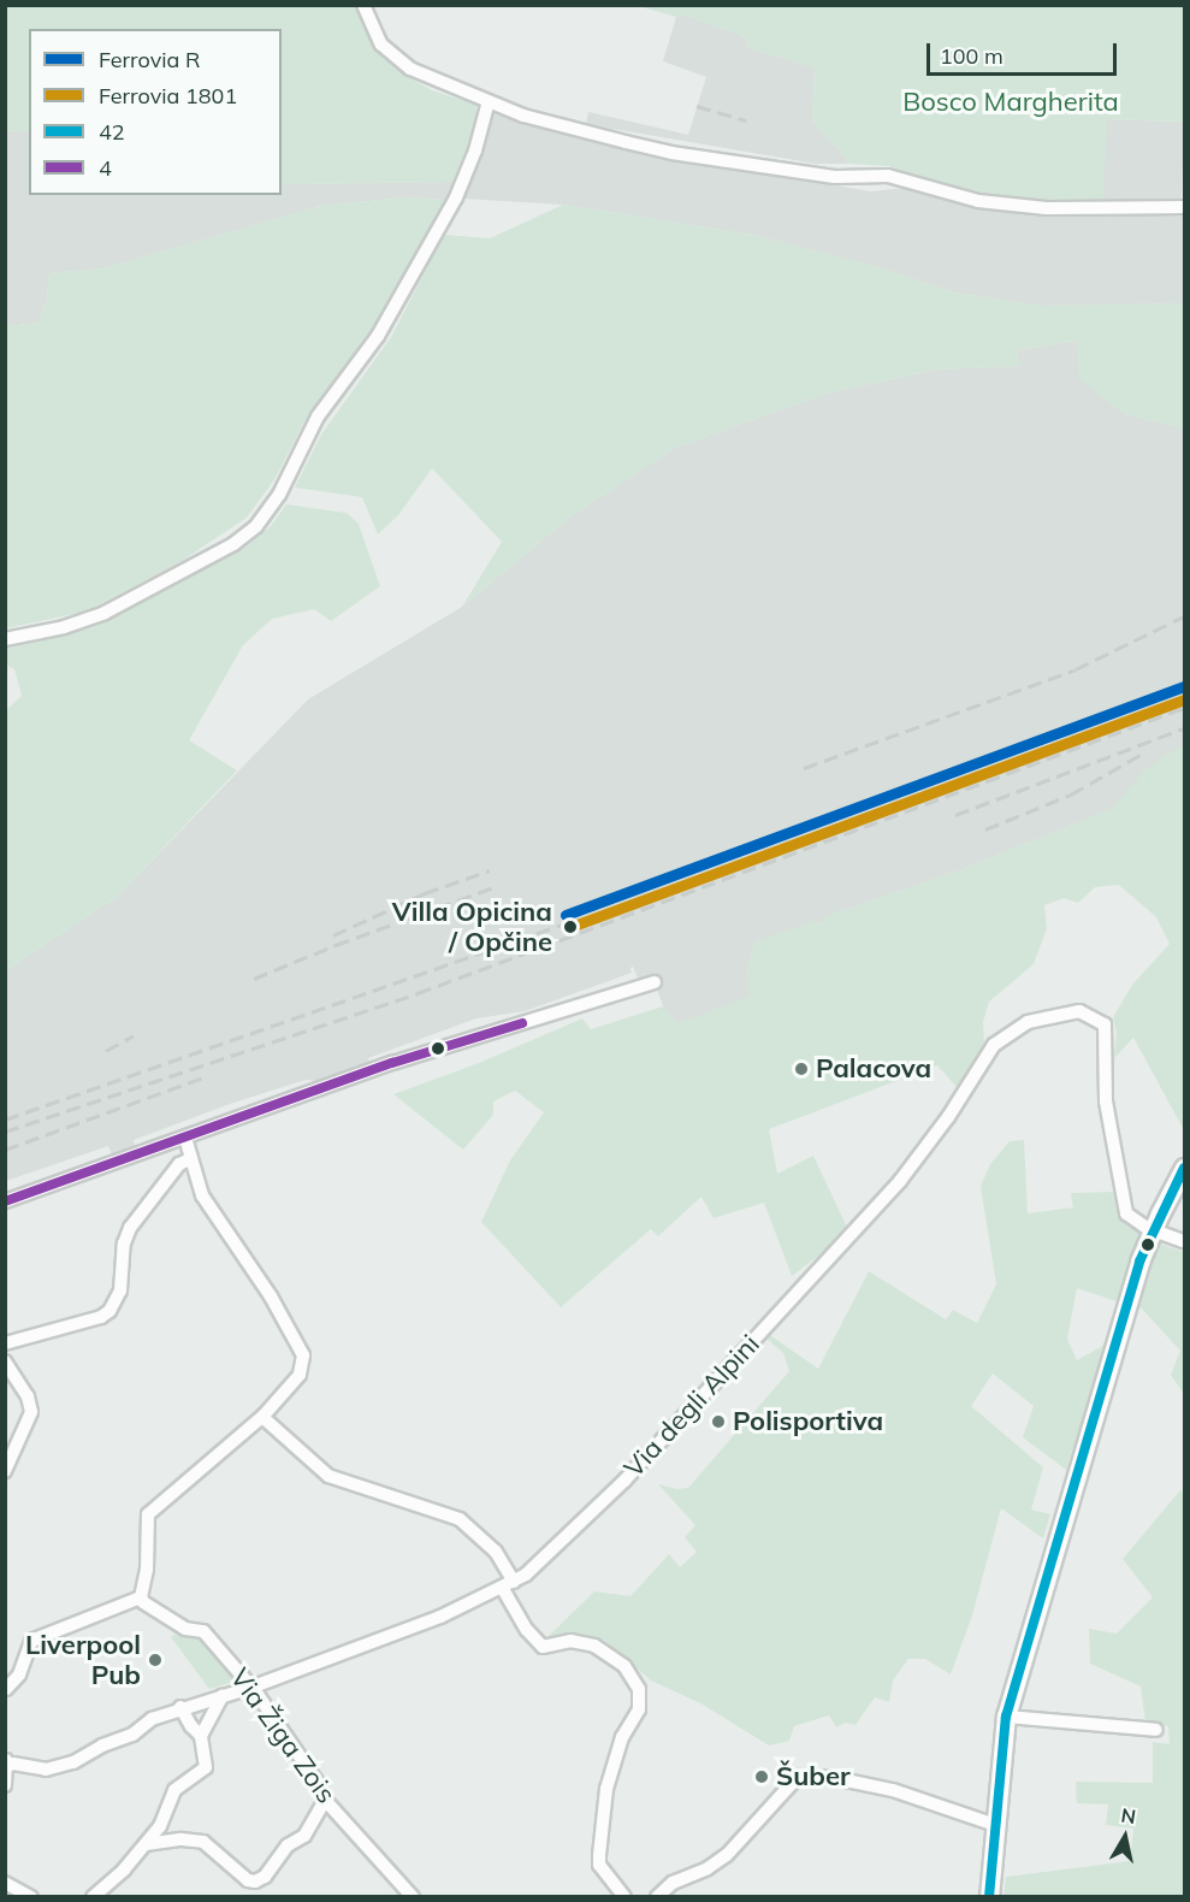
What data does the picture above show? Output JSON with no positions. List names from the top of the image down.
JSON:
{
  "streets": {
    "street": ["Via degli Alpini", "Via Žiga Zois"]
  },
  "crossings": [
    ["Via degli Alpini", "Via Žiga Zois"]
  ],
  "parks": ["Bosco Margherita"],
  "places": [
    "Villa Opicina / Opčine",
    "Palacova",
    "Polisportiva",
    "Liverpool Pub",
    "Šuber"
  ],
  "lines": [
    "rail line R",
    "rail line 1801",
    "transit line 4",
    "transit line 42"
  ],
  "legend": [
    "Ferrovia R",
    "Ferrovia 1801",
    "42",
    "4"
  ],
  "scale_bar": "100 m",
  "north": "top"
}
